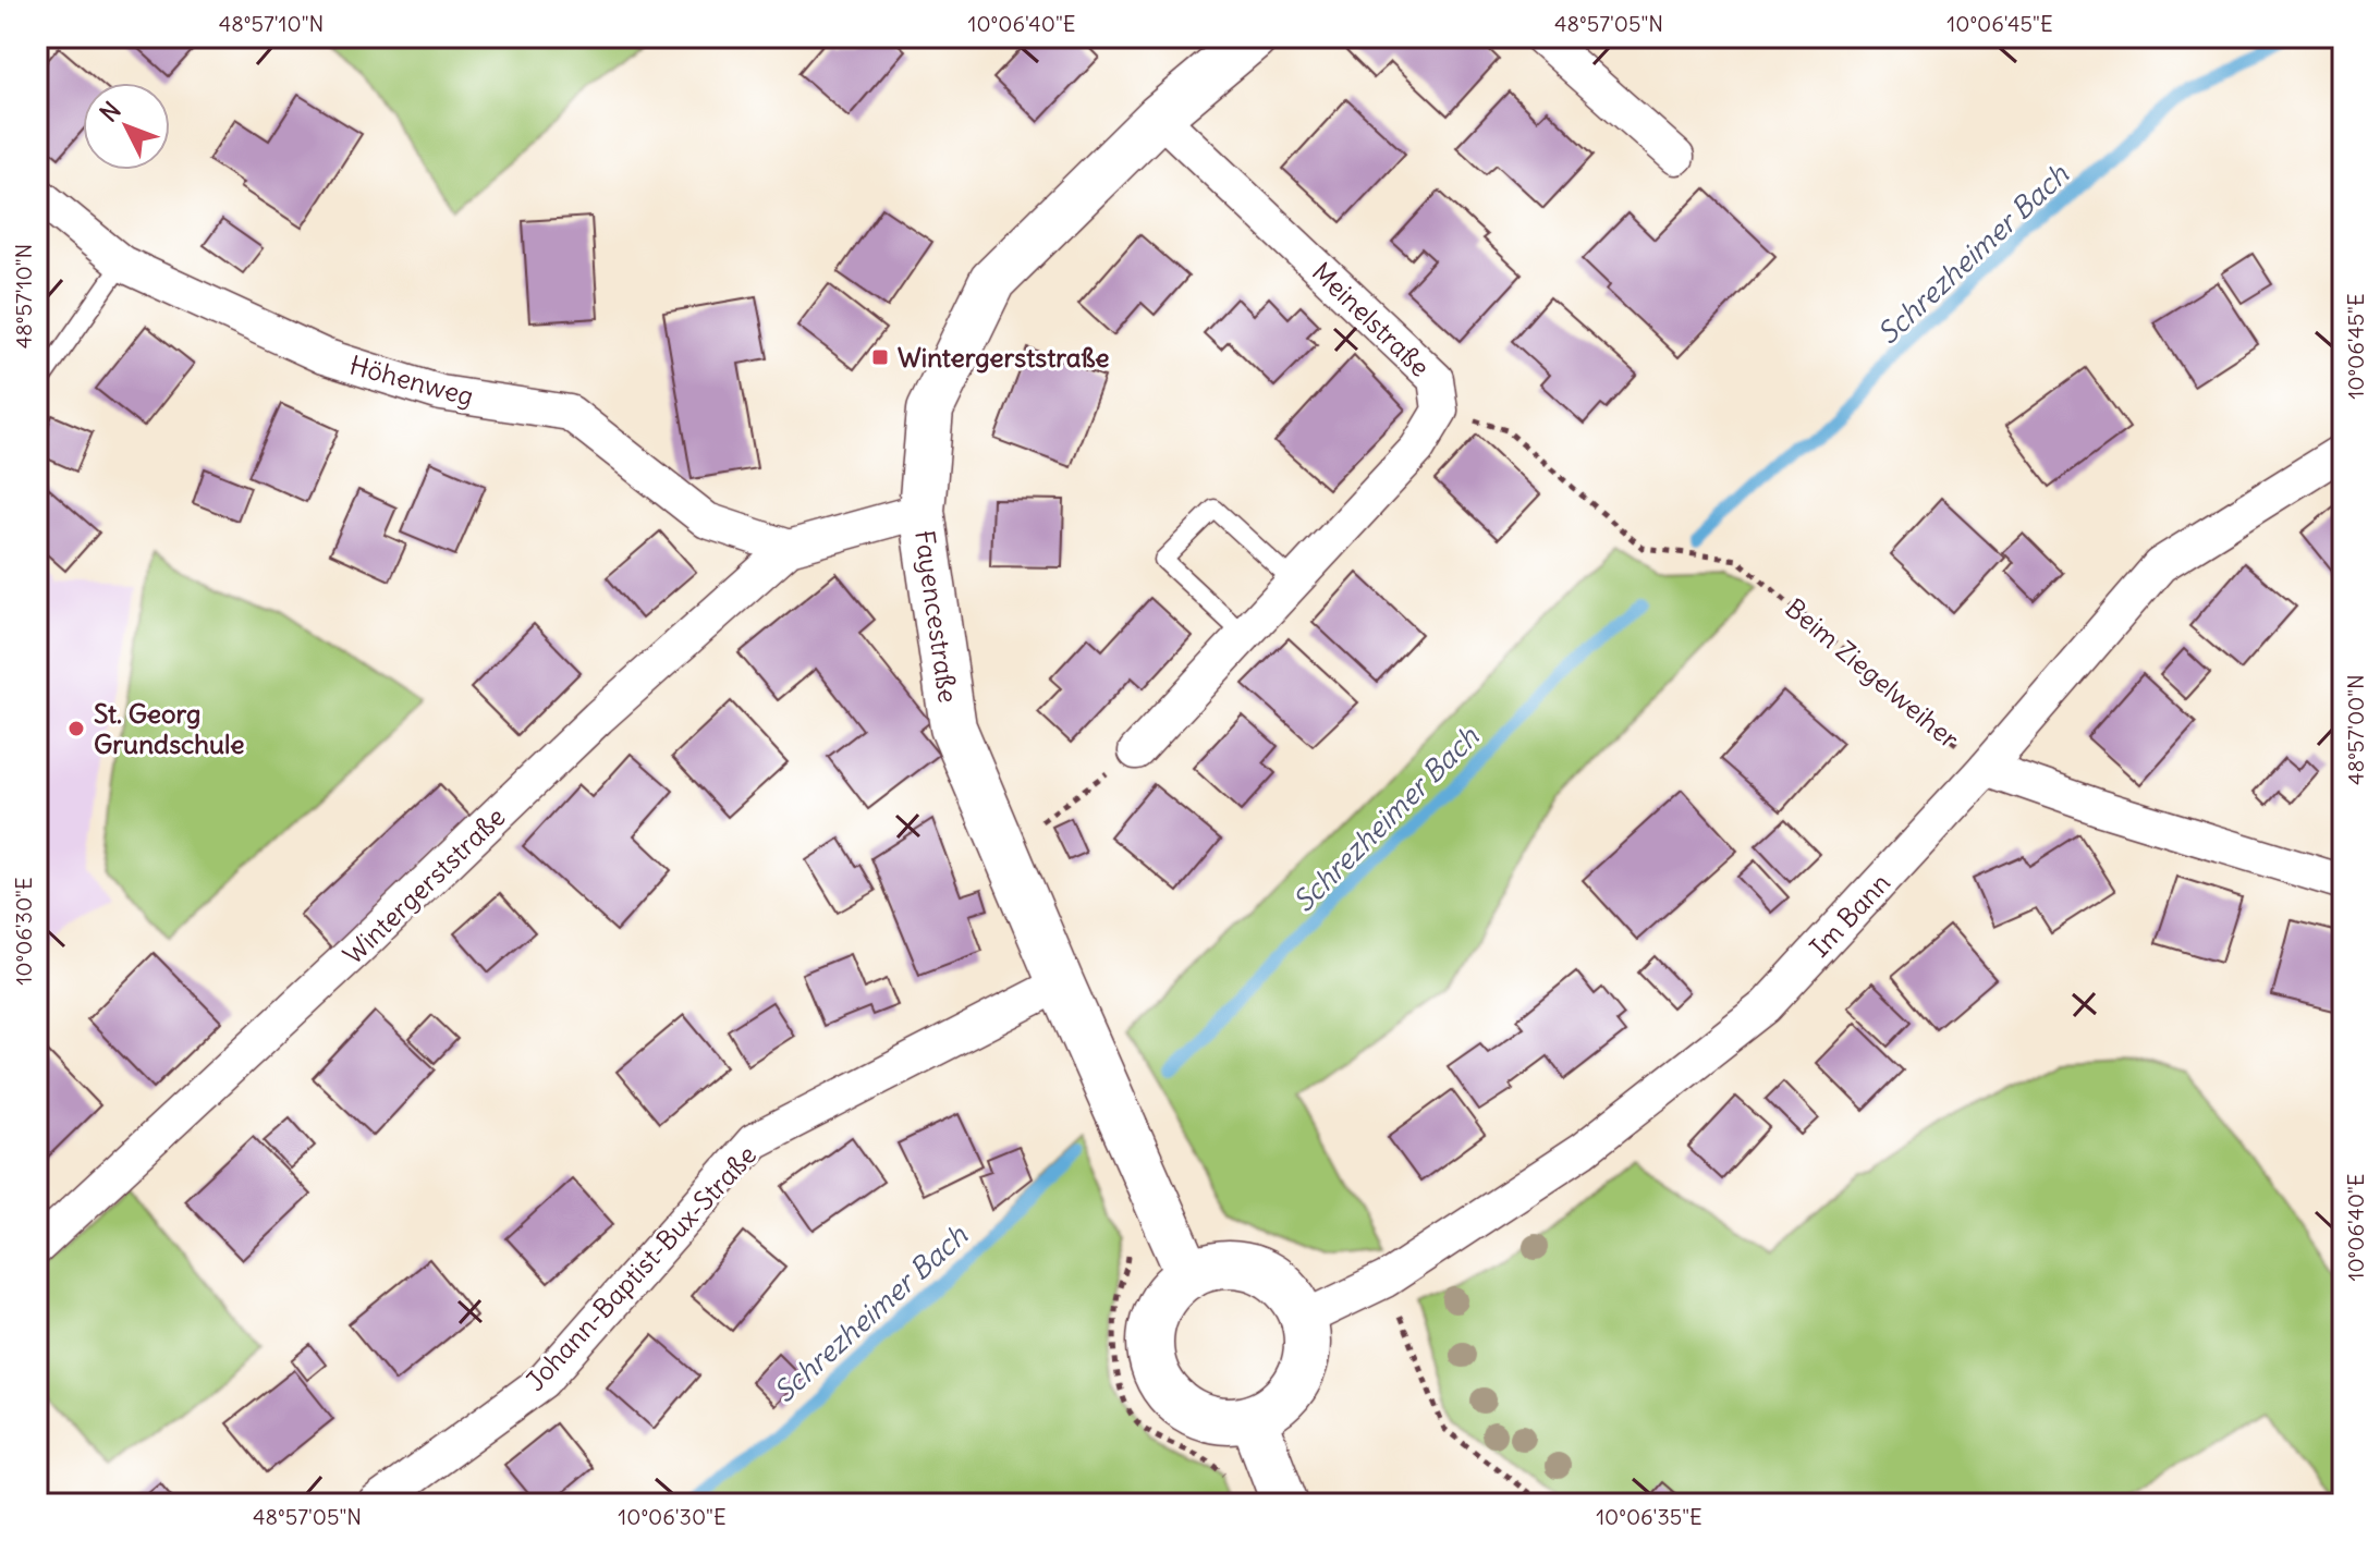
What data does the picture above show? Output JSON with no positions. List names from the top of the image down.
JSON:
{
  "streets": {
    "street": [
      "Meinelstraße",
      "Höhenweg",
      "Fayencestraße",
      "Wintergerststraße",
      "Im Bann",
      "Johann-Baptist-Bux-Straße"
    ],
    "path": ["Beim Ziegelweiher"]
  },
  "crossings": [
    ["Meinelstraße", "Fayencestraße"],
    ["Meinelstraße", "Beim Ziegelweiher"],
    ["Höhenweg", "Wintergerststraße"],
    ["Fayencestraße", "Wintergerststraße"],
    ["Fayencestraße", "Im Bann"],
    ["Fayencestraße", "Johann-Baptist-Bux-Straße"],
    ["Beim Ziegelweiher", "Im Bann"]
  ],
  "water": ["Schrezheimer Bach"],
  "places": {
    "transit": ["Wintergerststraße"],
    "other": ["St. Georg Grundschule"]
  },
  "north": "top left",
  "coordinates": [
    "48°57'10\"N",
    "10°06'40\"E",
    "48°57'05\"N",
    "10°06'45\"E",
    "48°57'00\"N",
    "10°06'30\"E",
    "10°06'35\"E"
  ]
}
